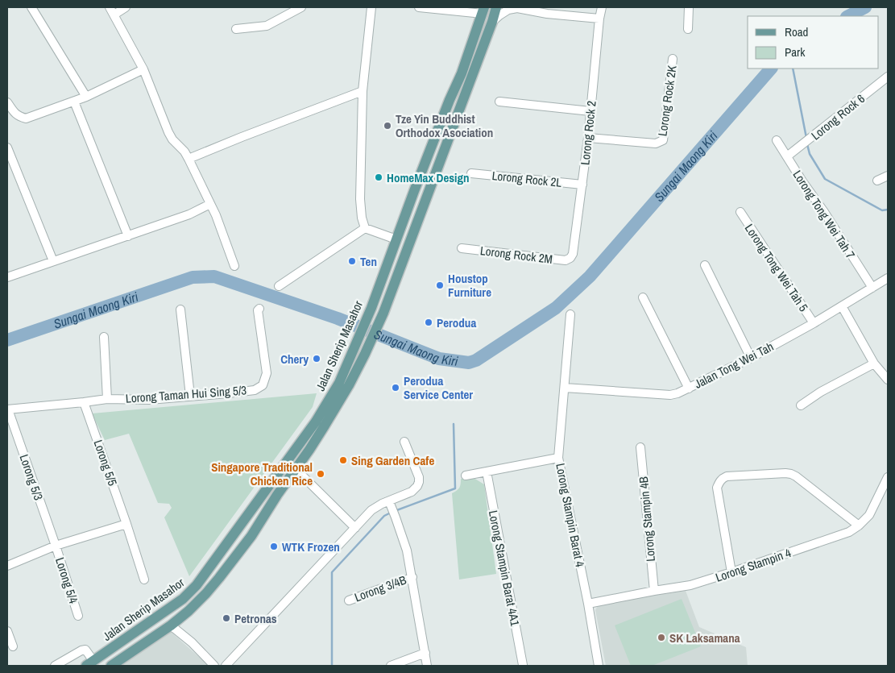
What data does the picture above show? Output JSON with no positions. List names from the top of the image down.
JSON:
{
  "streets": {
    "main road": ["Jalan Sherip Masahor"],
    "street": [
      "Lorong Rock 2K",
      "Lorong Rock 6",
      "Lorong Rock 2",
      "Lorong Rock 2L",
      "Lorong Tong Wei Tah 7",
      "Lorong Rock 2M",
      "Lorong Tong Wei Tah 5",
      "Jalan Tong Wei Tah",
      "Lorong Taman Hui Sing 5/3",
      "Lorong 5/5",
      "Lorong 5/3",
      "Lorong Stampin Barat 4",
      "Lorong Stampin 4B",
      "Lorong Stampin 4",
      "Lorong Stampin Barat 4A1",
      "Lorong 5/4",
      "Lorong 3/4B"
    ]
  },
  "crossings": [
    ["Lorong Rock 2K", "Lorong Rock 2"],
    ["Lorong Rock 6", "Lorong Tong Wei Tah 7"],
    ["Lorong Rock 2", "Lorong Rock 2L"],
    ["Lorong Rock 2", "Lorong Rock 2M"],
    ["Lorong Tong Wei Tah 7", "Jalan Tong Wei Tah"],
    ["Lorong Tong Wei Tah 5", "Jalan Tong Wei Tah"],
    ["Jalan Tong Wei Tah", "Lorong Stampin Barat 4"],
    ["Lorong Taman Hui Sing 5/3", "Lorong 5/5"],
    ["Lorong Taman Hui Sing 5/3", "Lorong 5/3"],
    ["Lorong 5/3", "Lorong 5/4"],
    ["Lorong Stampin Barat 4", "Lorong Stampin 4"],
    ["Lorong Stampin 4B", "Lorong Stampin 4"]
  ],
  "water": ["Sungai Maong Kiri"],
  "places": [
    "Tze Yin Buddhist Orthodox Asociation",
    "HomeMax Design",
    "Ten",
    "Houstop Furniture",
    "Perodua",
    "Chery",
    "Perodua Service Center",
    "Sing Garden Cafe",
    "Singapore Traditional Chicken Rice",
    "WTK Frozen",
    "Petronas",
    "SK Laksamana"
  ],
  "legend": ["Road", "Park"]
}
